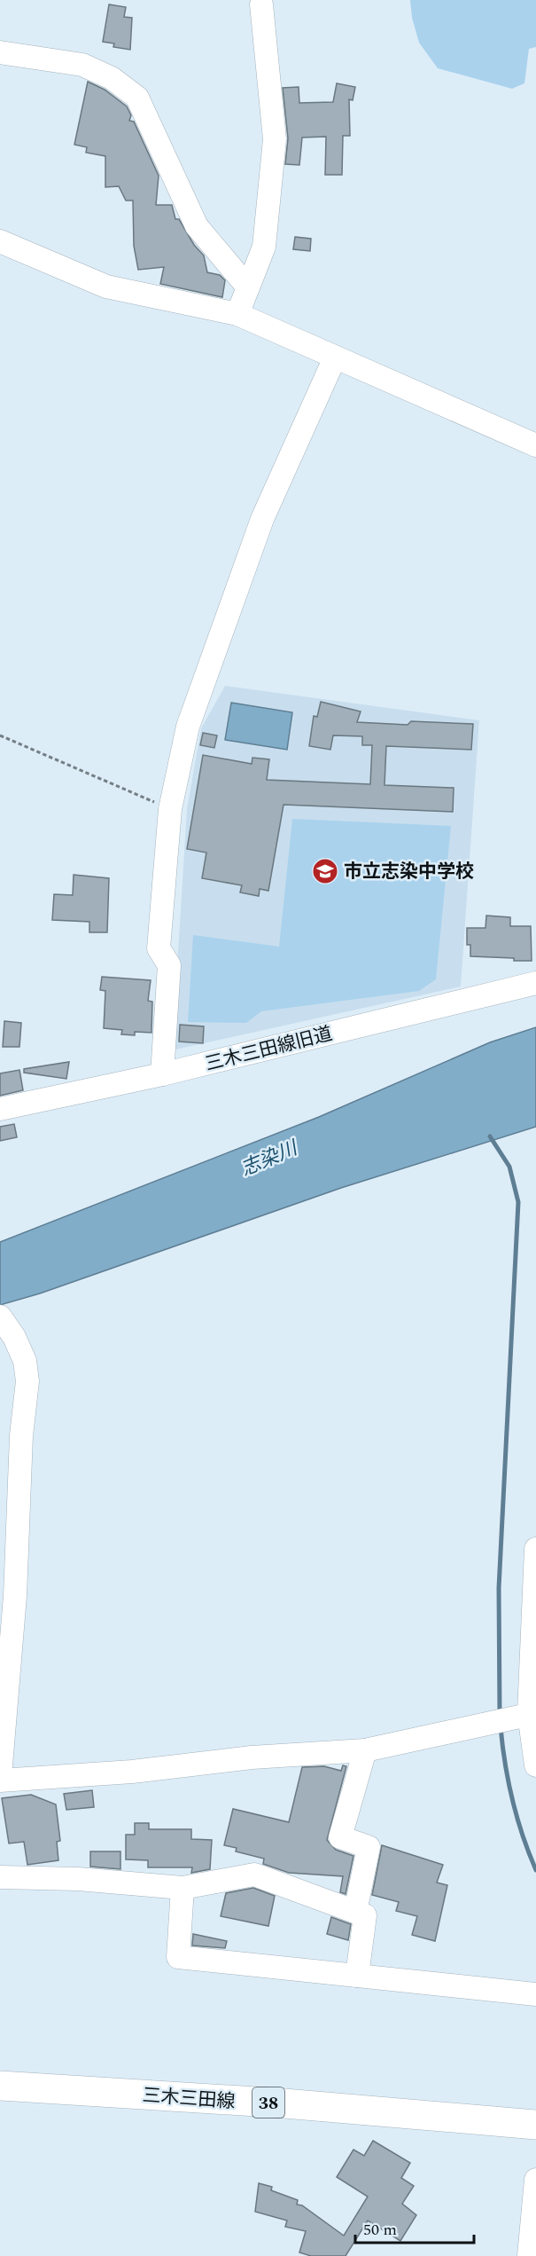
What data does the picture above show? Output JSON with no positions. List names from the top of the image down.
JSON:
{
  "streets": {
    "main road": ["三木三田線", "38"],
    "street": ["三木三田線旧道"]
  },
  "water": ["志染川"],
  "places": {
    "school or university": ["市立志染中学校"]
  },
  "scale_bar": "50 m"
}
